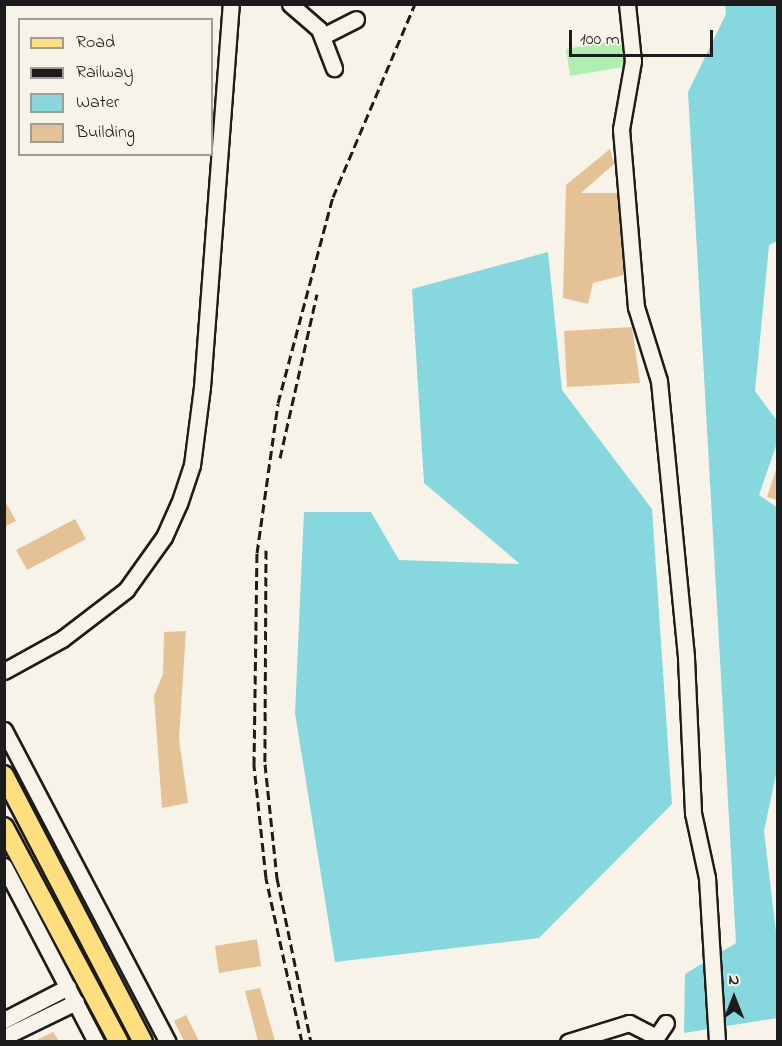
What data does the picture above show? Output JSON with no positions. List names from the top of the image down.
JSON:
{
  "legend": [
    "Road",
    "Railway",
    "Water",
    "Building"
  ],
  "scale_bar": "100 m",
  "north": "top"
}
